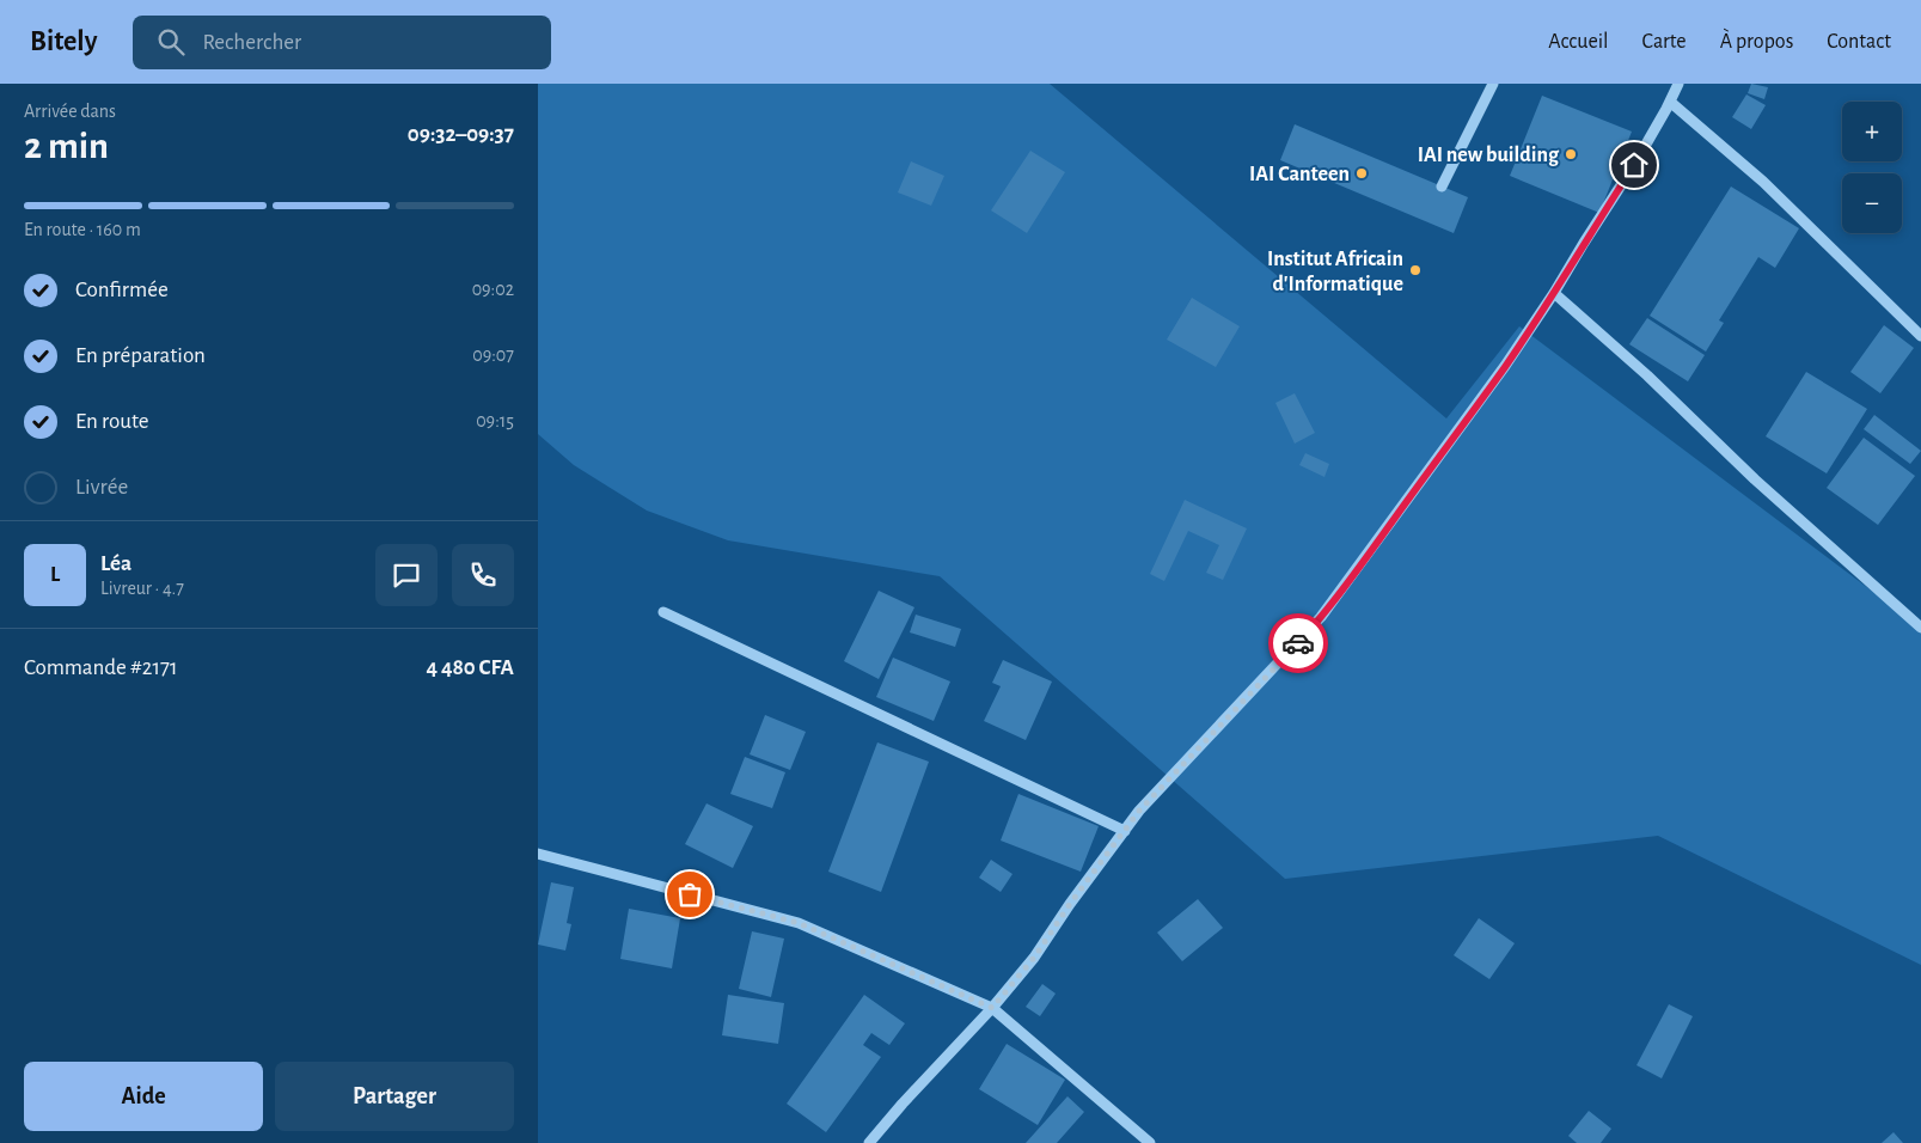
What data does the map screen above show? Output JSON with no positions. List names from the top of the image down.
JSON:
{
  "places": ["IAI new building", "IAI Canteen", "Institut Africain d'Informatique"],
  "page": {
    "header": "Bitely",
    "search": "Rechercher",
    "nav": [
      "Accueil",
      "Carte",
      "À propos",
      "Contact"
    ],
    "heading": ["2 min", "Arrivée dans", "09:32–09:37"],
    "panel": [
      "Léa",
      "Livreur · 4.7",
      "Commande #2171",
      "4 480 CFA"
    ],
    "map_buttons": ["+", "−"],
    "bar": "En route · 160 m",
    "list": [
      ["Confirmée", "09:02"],
      ["En préparation", "09:07"],
      ["En route", "09:15"],
      "Livrée"
    ],
    "round": "L",
    "buttons": ["Aide", "Partager"]
  }
}
